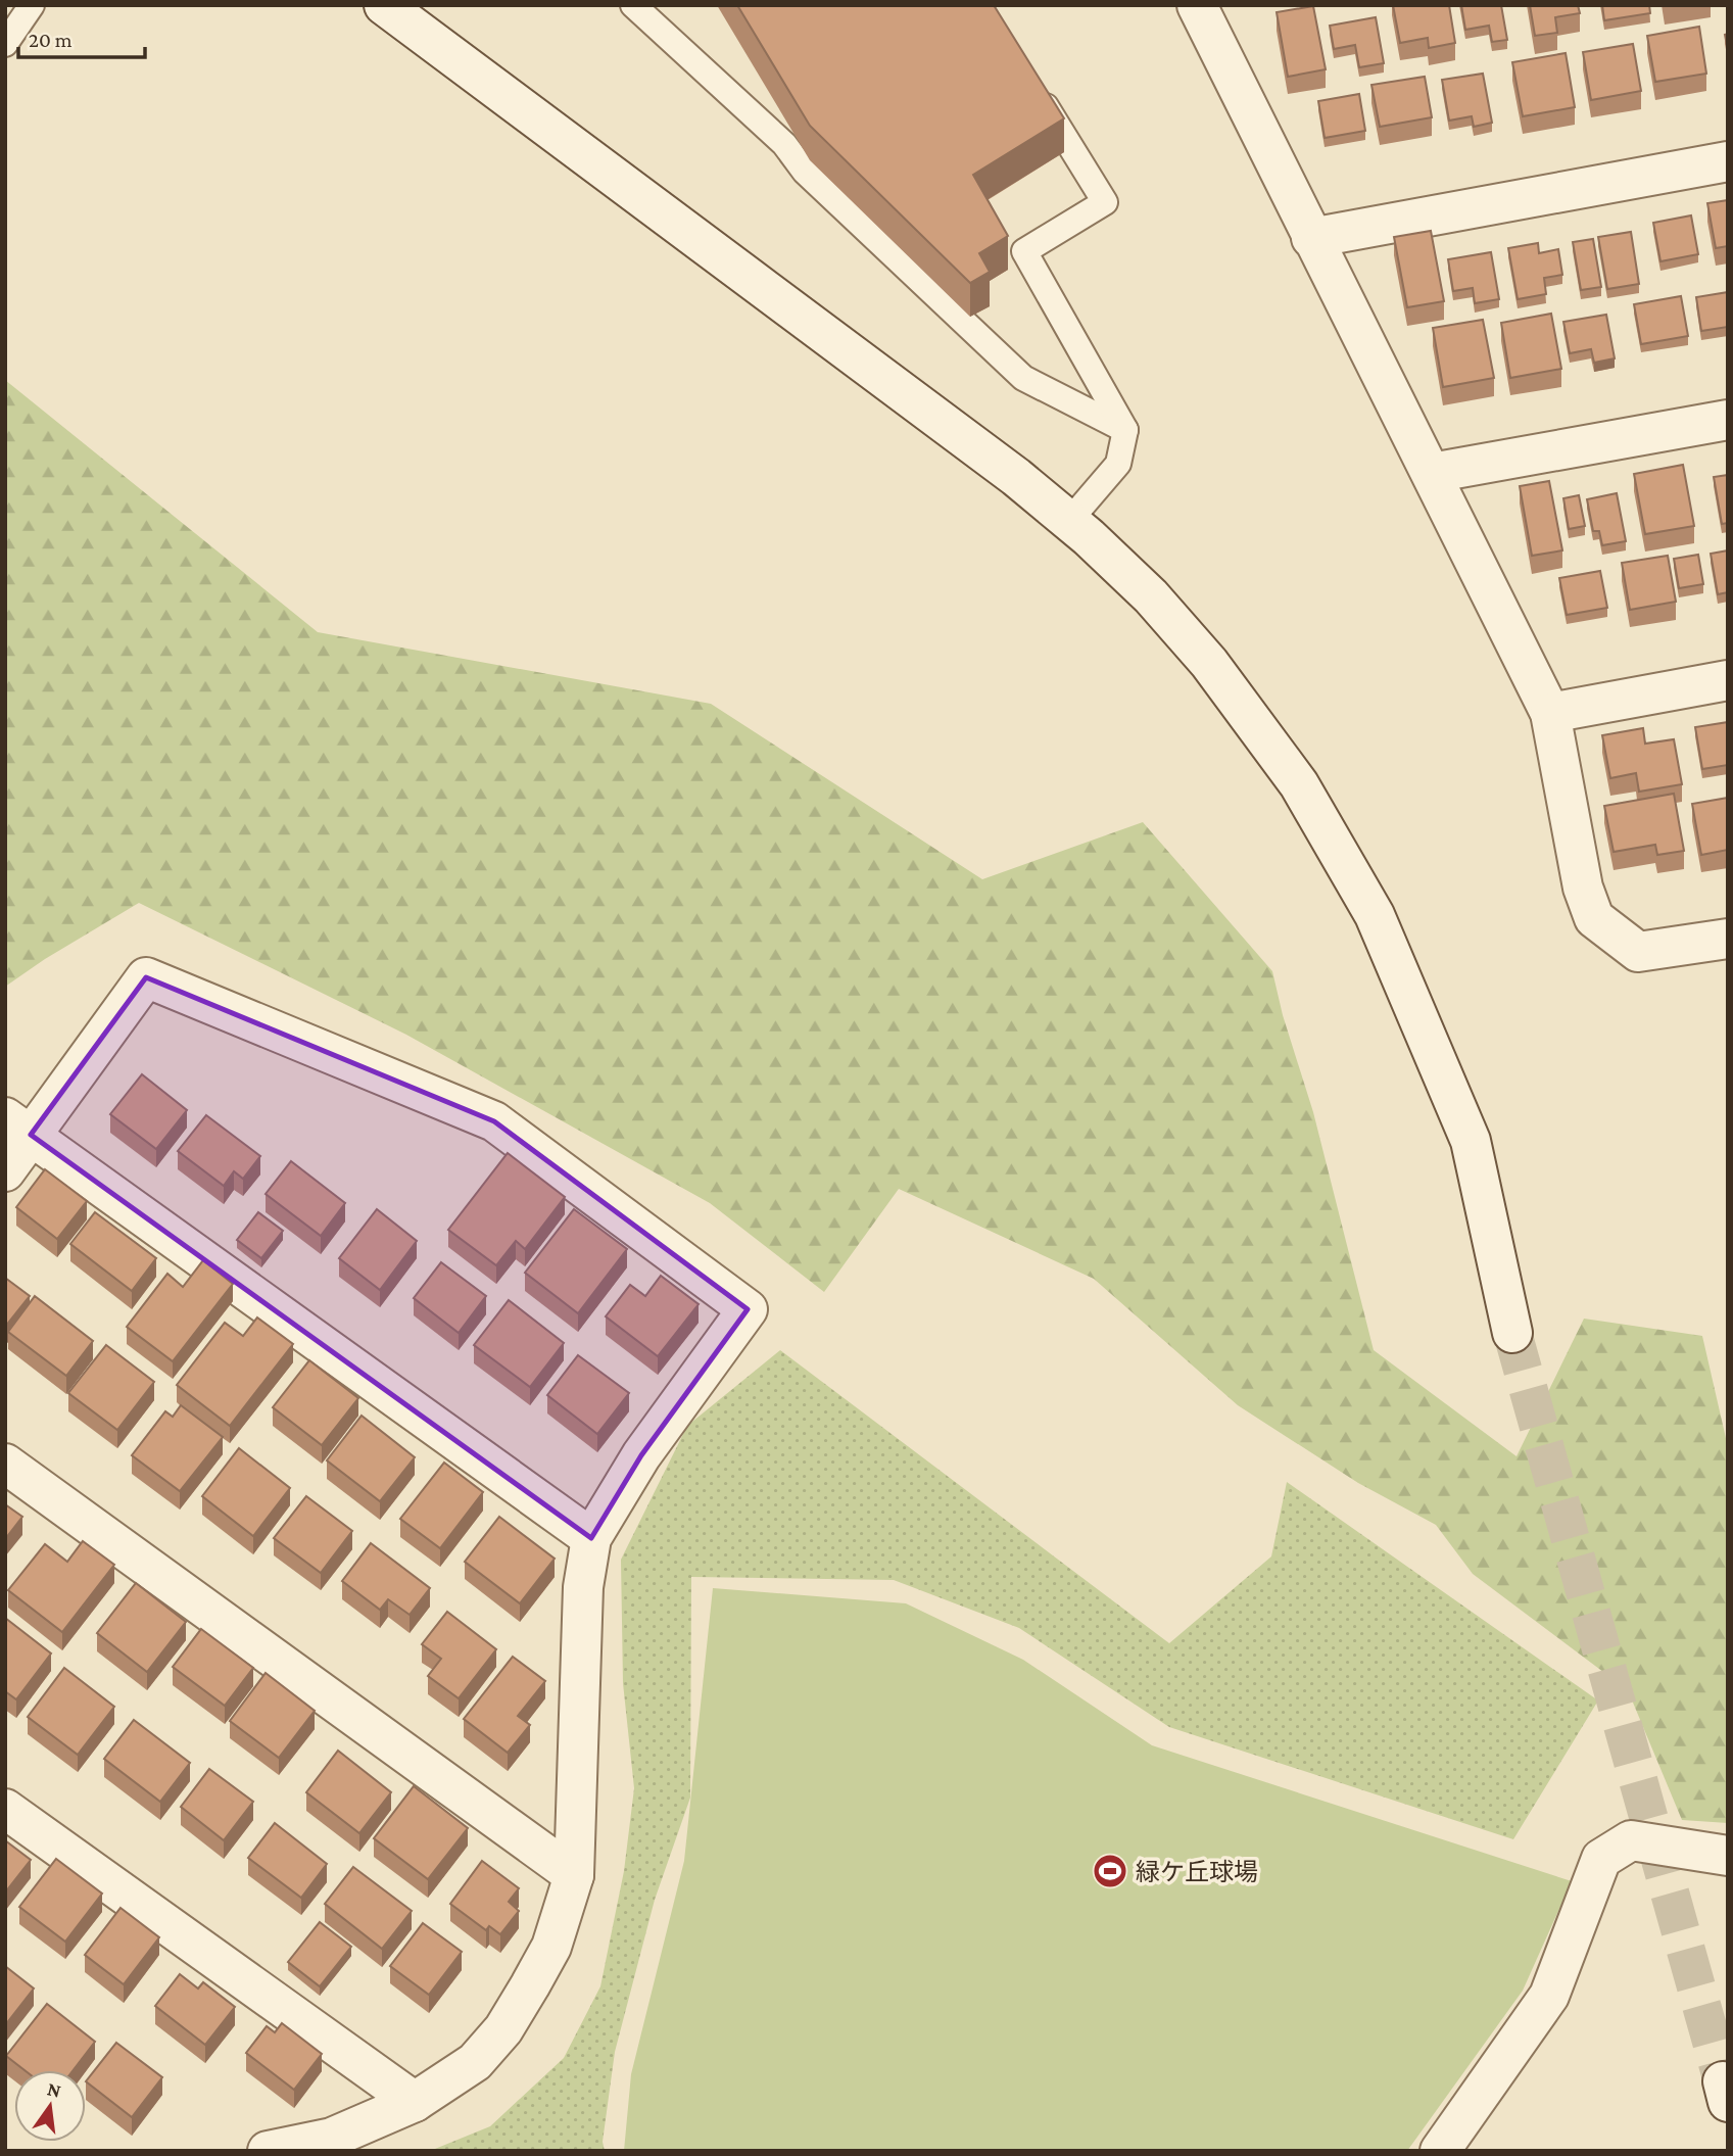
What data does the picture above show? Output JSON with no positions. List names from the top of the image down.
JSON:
{
  "places": {
    "sports": ["緑ケ丘球場"]
  },
  "scale_bar": "20 m",
  "north": "top"
}
